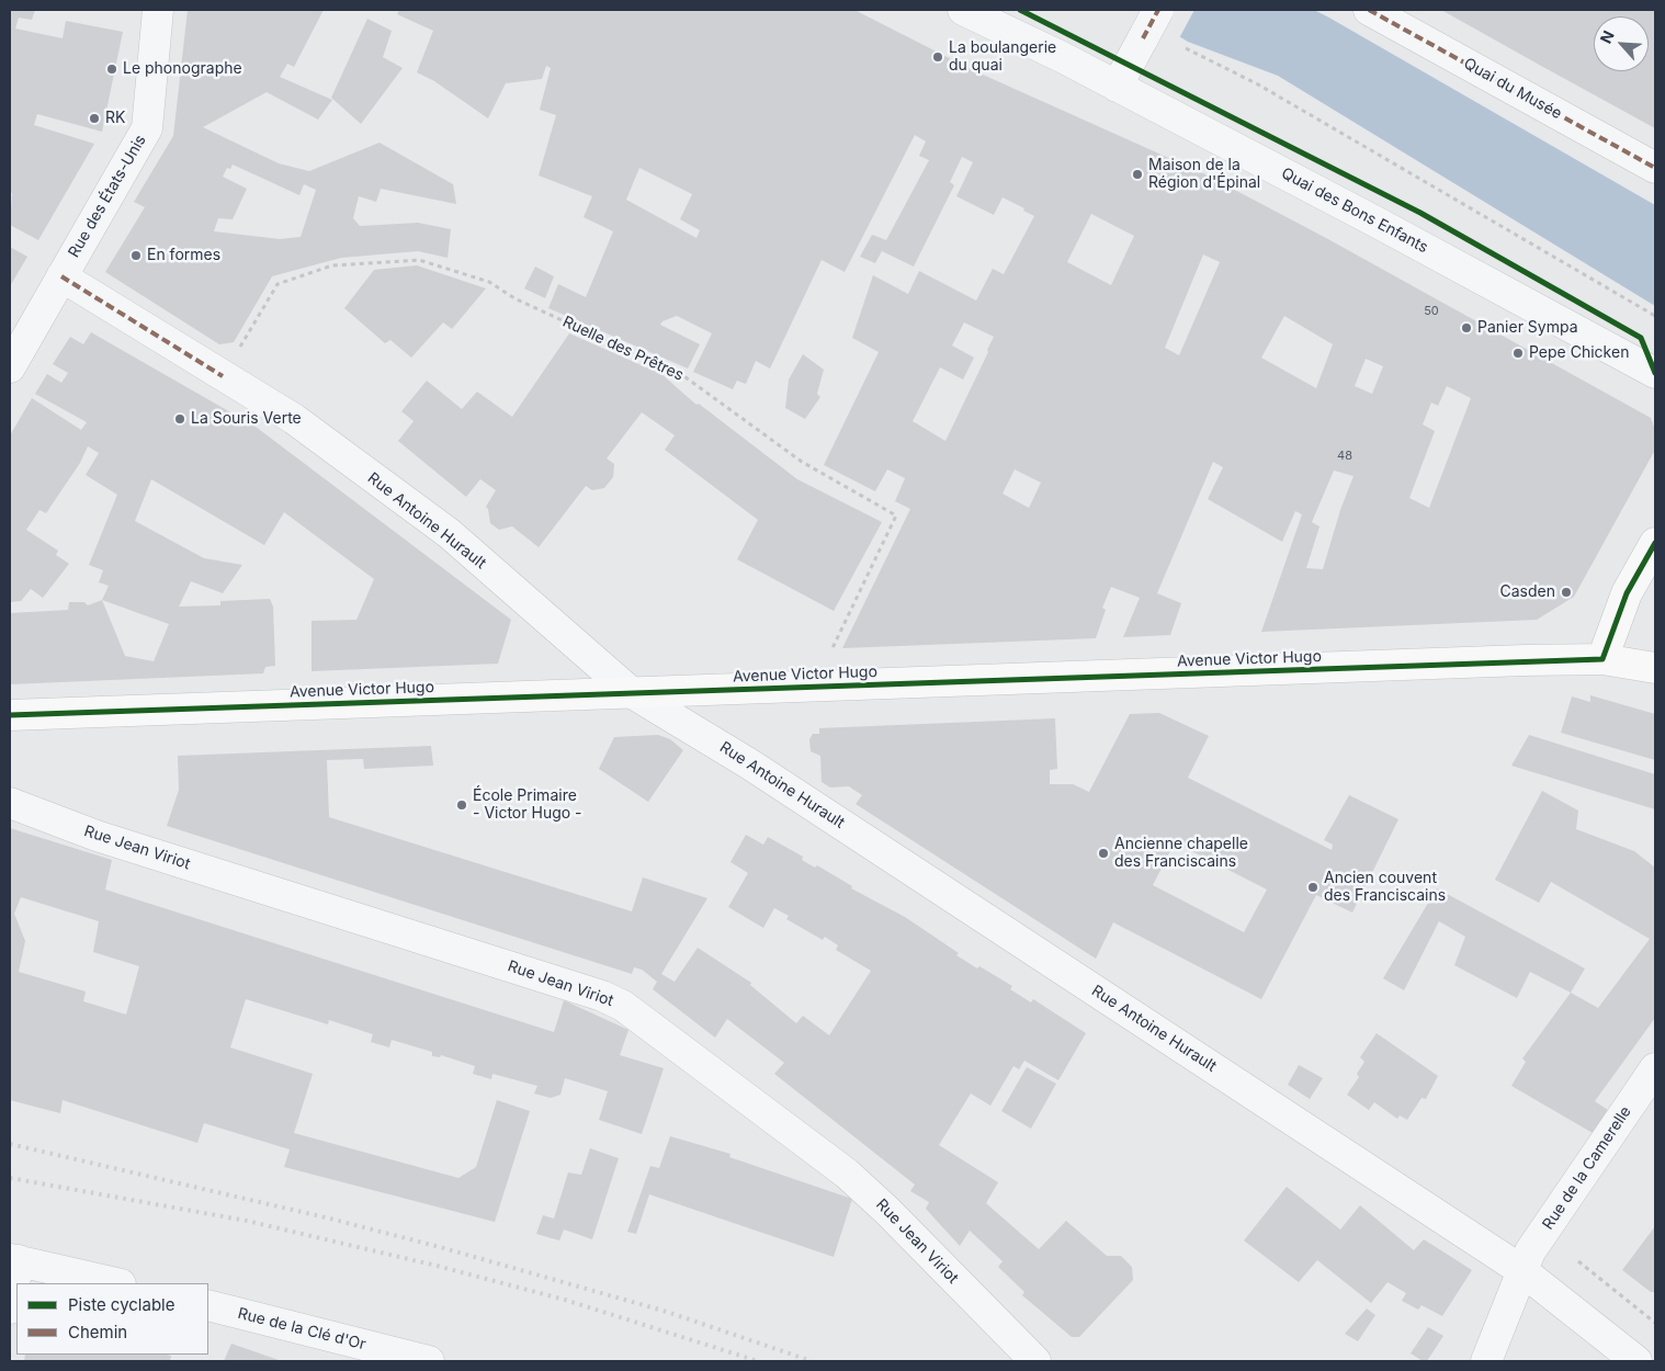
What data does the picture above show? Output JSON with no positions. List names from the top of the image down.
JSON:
{
  "streets": {
    "main road": ["Avenue Victor Hugo"],
    "street": [
      "Quai du Musée",
      "Rue des États-Unis",
      "Quai des Bons Enfants",
      "Rue Antoine Hurault",
      "Rue Jean Viriot",
      "Rue de la Camerelle",
      "Rue de la Clé d'Or"
    ],
    "path": ["Ruelle des Prêtres"]
  },
  "crossings": [
    ["Rue des États-Unis", "Rue Antoine Hurault"],
    ["Ruelle des Prêtres", "Rue Antoine Hurault"],
    ["Ruelle des Prêtres", "Avenue Victor Hugo"],
    ["Rue Antoine Hurault", "Avenue Victor Hugo"],
    ["Rue Antoine Hurault", "Rue de la Camerelle"]
  ],
  "places": [
    "La boulangerie du quai",
    "Le phonographe",
    "RK",
    "Maison de la Région d'Épinal",
    "En formes",
    "Panier Sympa",
    "Pepe Chicken",
    "La Souris Verte",
    "Casden",
    "École Primaire - Victor Hugo -",
    "Ancienne chapelle des Franciscains",
    "Ancien couvent des Franciscains"
  ],
  "house_numbers": ["50", "48"],
  "legend": ["Piste cyclable", "Chemin"],
  "north": "top left"
}
